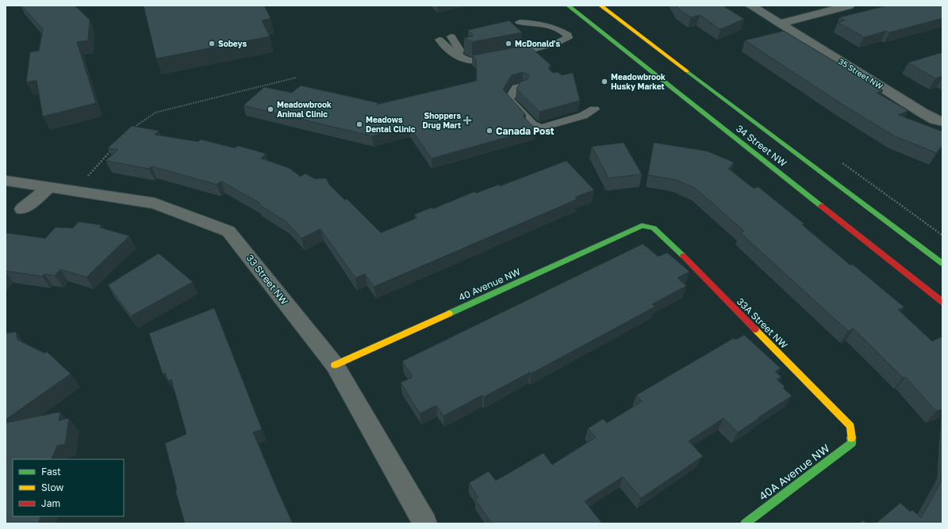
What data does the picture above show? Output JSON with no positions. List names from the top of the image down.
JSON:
{
  "streets": {
    "main road": [
      "34 Street NW",
      "40 Avenue NW",
      "33A Street NW",
      "40A Avenue NW"
    ],
    "street": ["35 Street NW", "33 Street NW"]
  },
  "crossings": [
    ["33 Street NW", "40 Avenue NW"],
    ["40 Avenue NW", "33A Street NW"],
    ["33A Street NW", "40A Avenue NW"]
  ],
  "places": {
    "other": [
      "Sobeys",
      "McDonald's",
      "Meadowbrook Husky Market",
      "Meadowbrook Animal Clinic",
      "Meadows Dental Clinic",
      "Canada Post"
    ],
    "health": ["Shoppers Drug Mart"]
  },
  "legend": ["Fast", "Slow", "Jam"]
}
